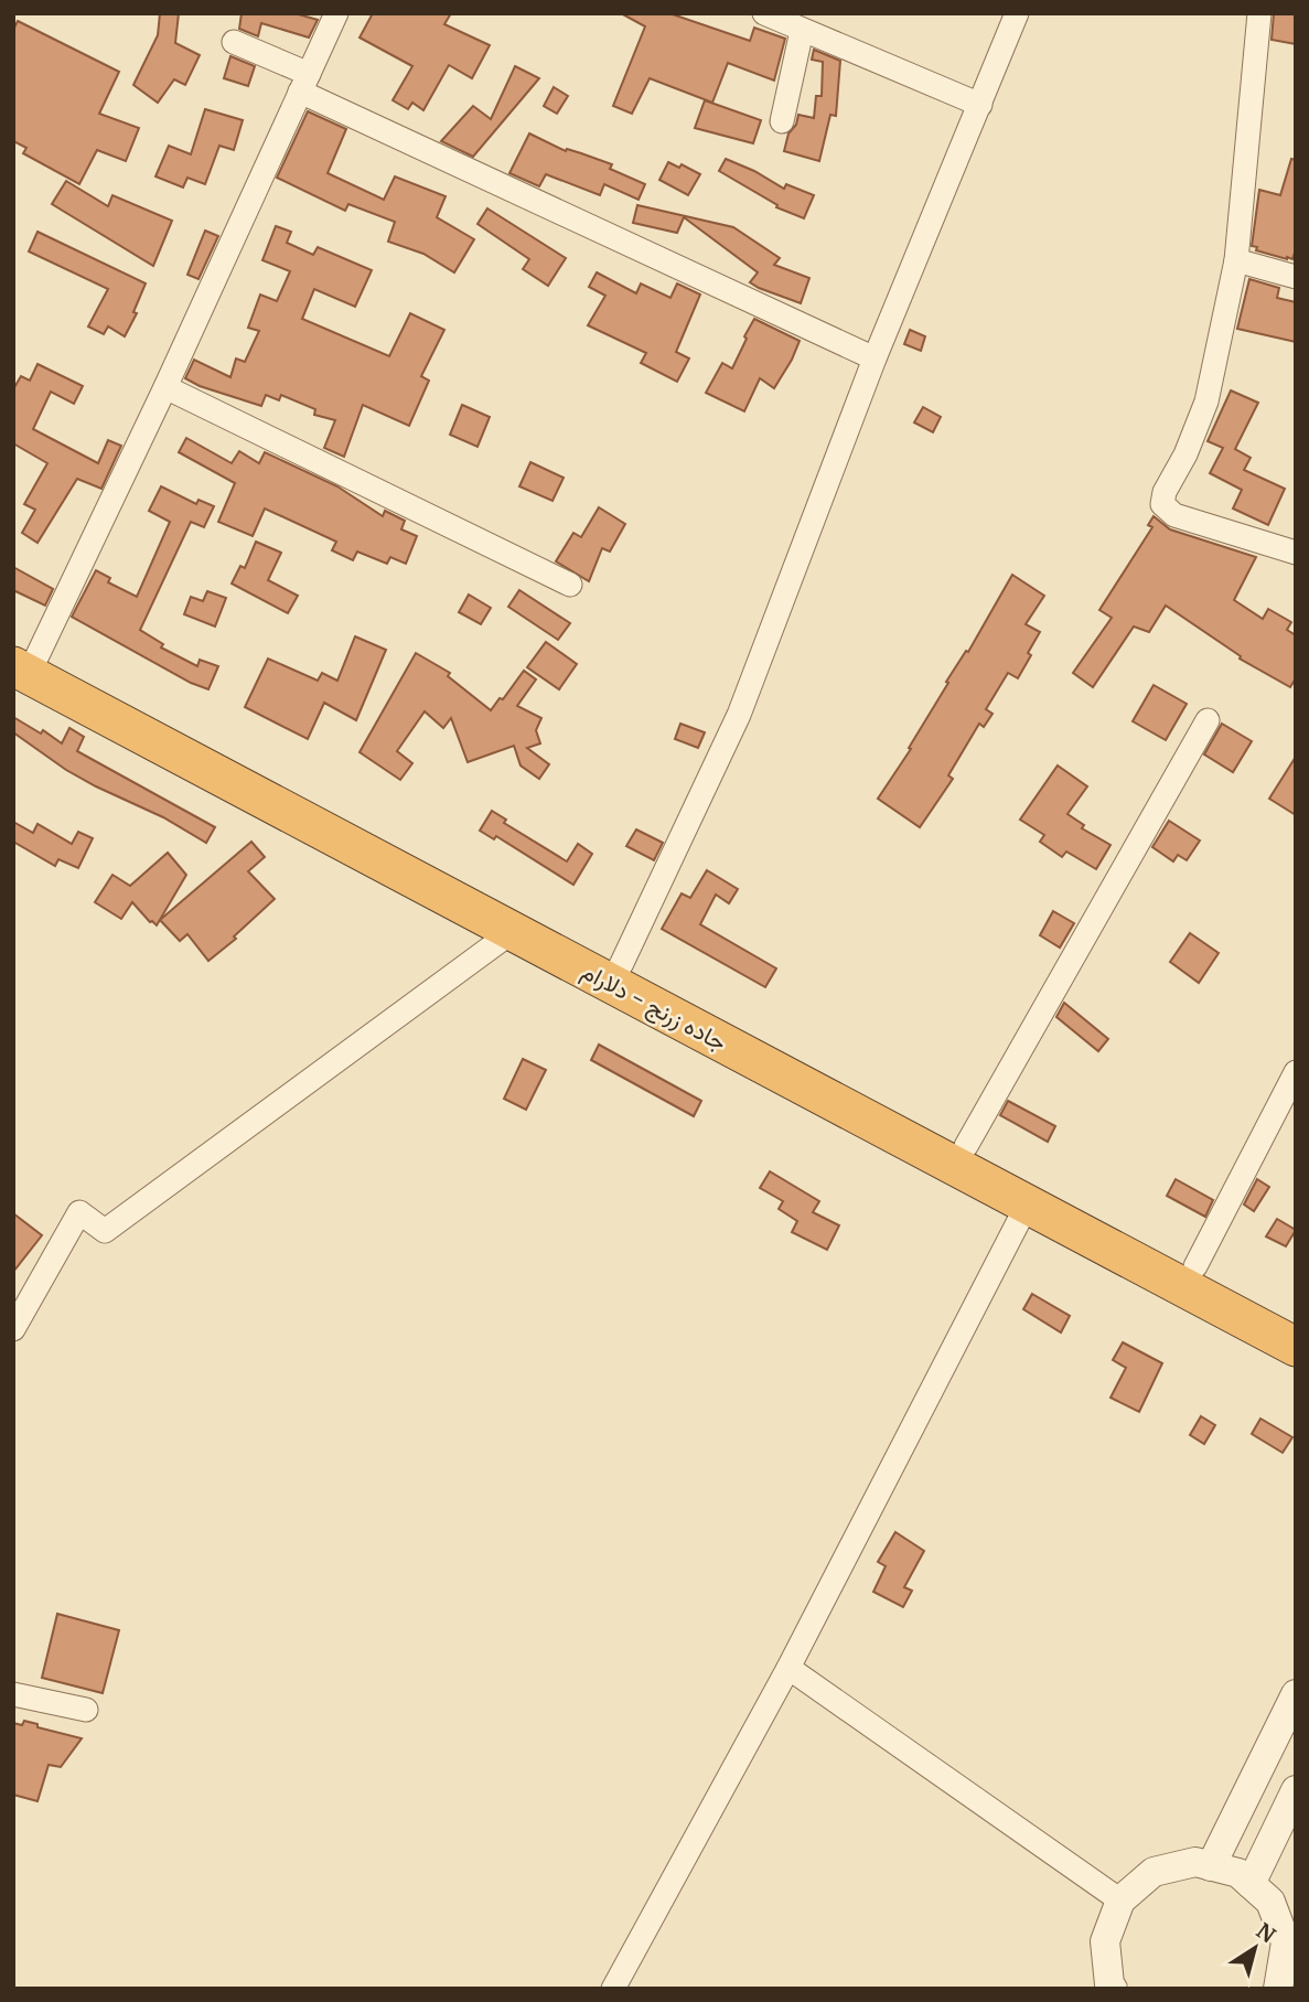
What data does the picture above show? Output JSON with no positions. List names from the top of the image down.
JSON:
{
  "streets": {
    "highway": ["جاده زرنج - دلارام"]
  },
  "north": "top right"
}
